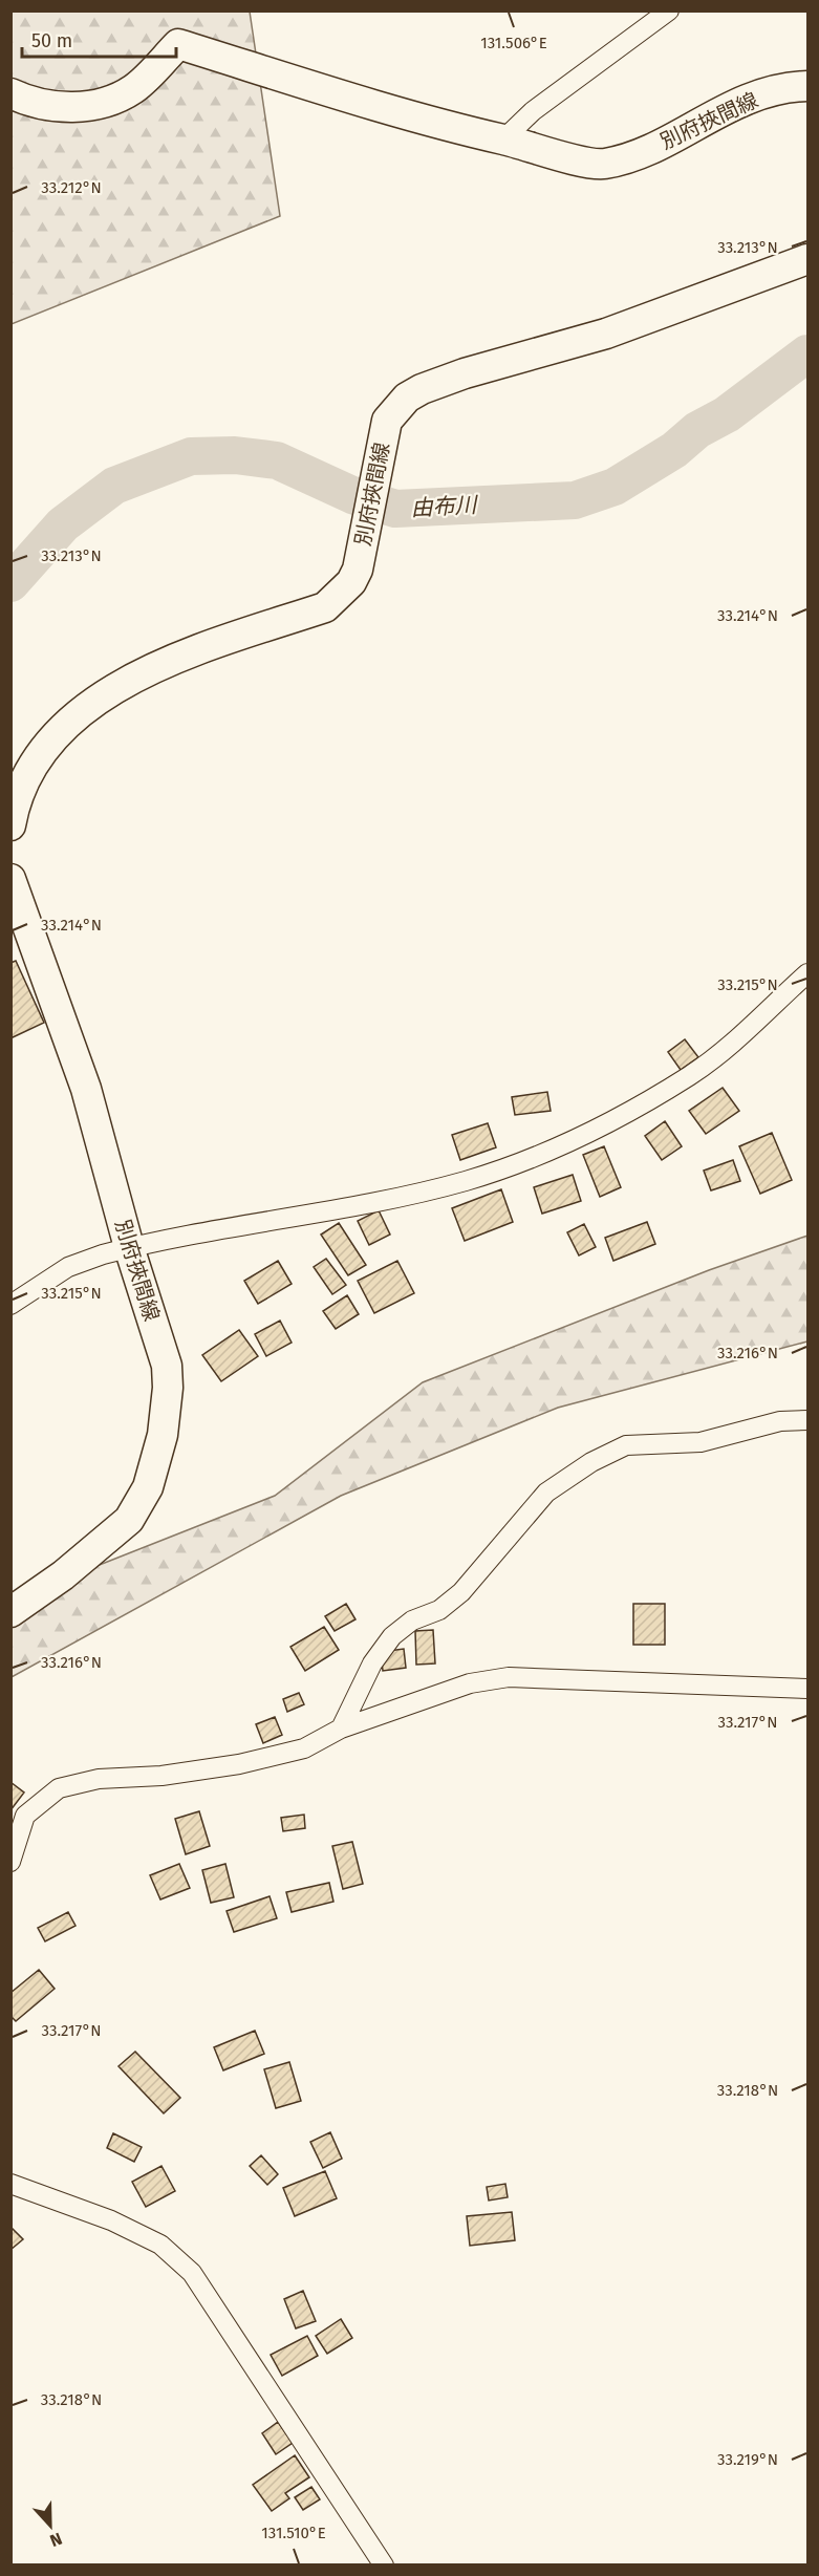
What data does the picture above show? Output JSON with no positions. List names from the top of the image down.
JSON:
{
  "streets": {
    "main road": ["別府挾間線"]
  },
  "water": ["由布川"],
  "scale_bar": "50 m",
  "north": "bottom",
  "coordinates": [
    "131.506°E",
    "33.212°N",
    "33.213°N",
    "33.214°N",
    "33.215°N",
    "33.216°N",
    "33.217°N",
    "33.218°N",
    "33.219°N",
    "131.510°E"
  ]
}
